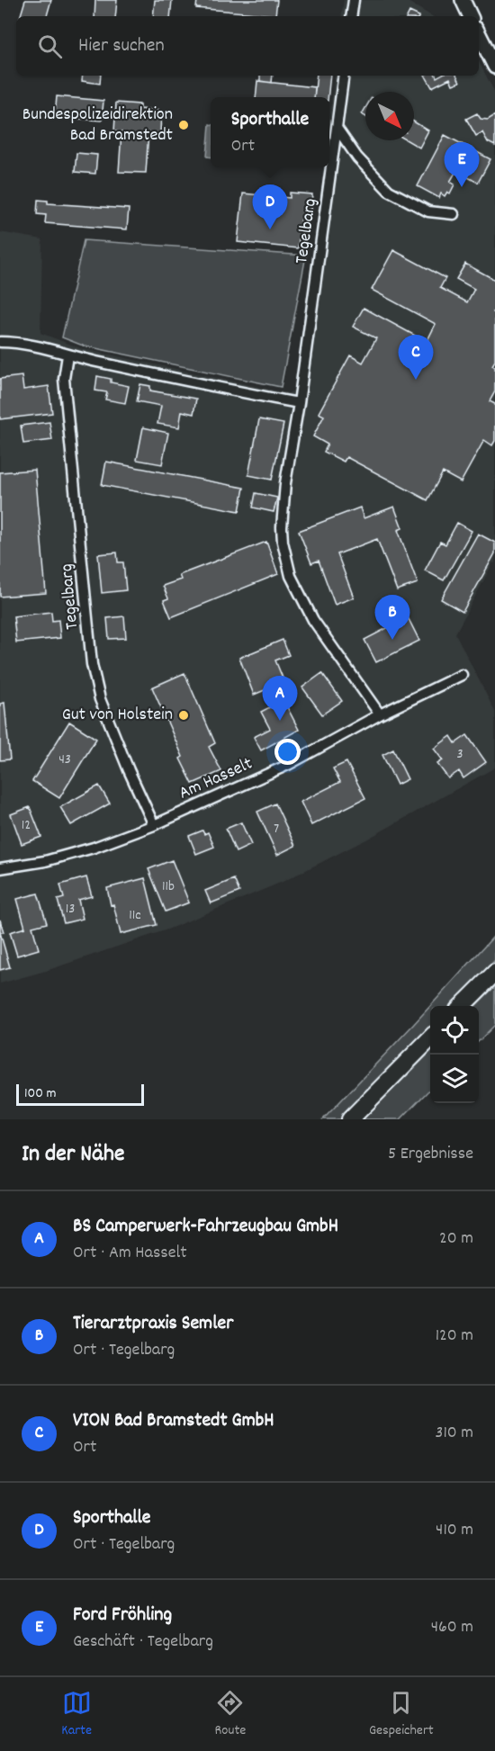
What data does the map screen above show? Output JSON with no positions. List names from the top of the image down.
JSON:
{
  "streets": {
    "street": ["Tegelbarg", "Am Hasselt"]
  },
  "crossings": [
    ["Tegelbarg", "Am Hasselt"]
  ],
  "places": ["Bundespolizeidirektion Bad Bramstedt", "Gut von Holstein"],
  "house_numbers": [
    "3",
    "43",
    "12",
    "7",
    "11b",
    "13",
    "11c"
  ],
  "scale_bar": "100 m",
  "north": "bottom right",
  "page": {
    "search": "Hier suchen",
    "popup": ["Sporthalle", "Ort"],
    "pins": [
      "E",
      "D",
      "C",
      "B",
      "A"
    ],
    "scale": "100 m",
    "heading": ["In der Nähe", "5 Ergebnisse"],
    "list": [
      {
        "mark": "A",
        "name": "BS Camperwerk-Fahrzeugbau GmbH",
        "note": "Ort · Am Hasselt",
        "value": "20 m"
      },
      {
        "mark": "B",
        "name": "Tierarztpraxis Semler",
        "note": "Ort · Tegelbarg",
        "value": "120 m"
      },
      {
        "mark": "C",
        "name": "VION Bad Bramstedt GmbH",
        "note": "Ort",
        "value": "310 m"
      },
      {
        "mark": "D",
        "name": "Sporthalle",
        "note": "Ort · Tegelbarg",
        "value": "410 m"
      },
      {
        "mark": "E",
        "name": "Ford Fröhling",
        "note": "Geschäft · Tegelbarg",
        "value": "460 m"
      }
    ],
    "nav": ["Karte", "Route", "Gespeichert"]
  }
}
